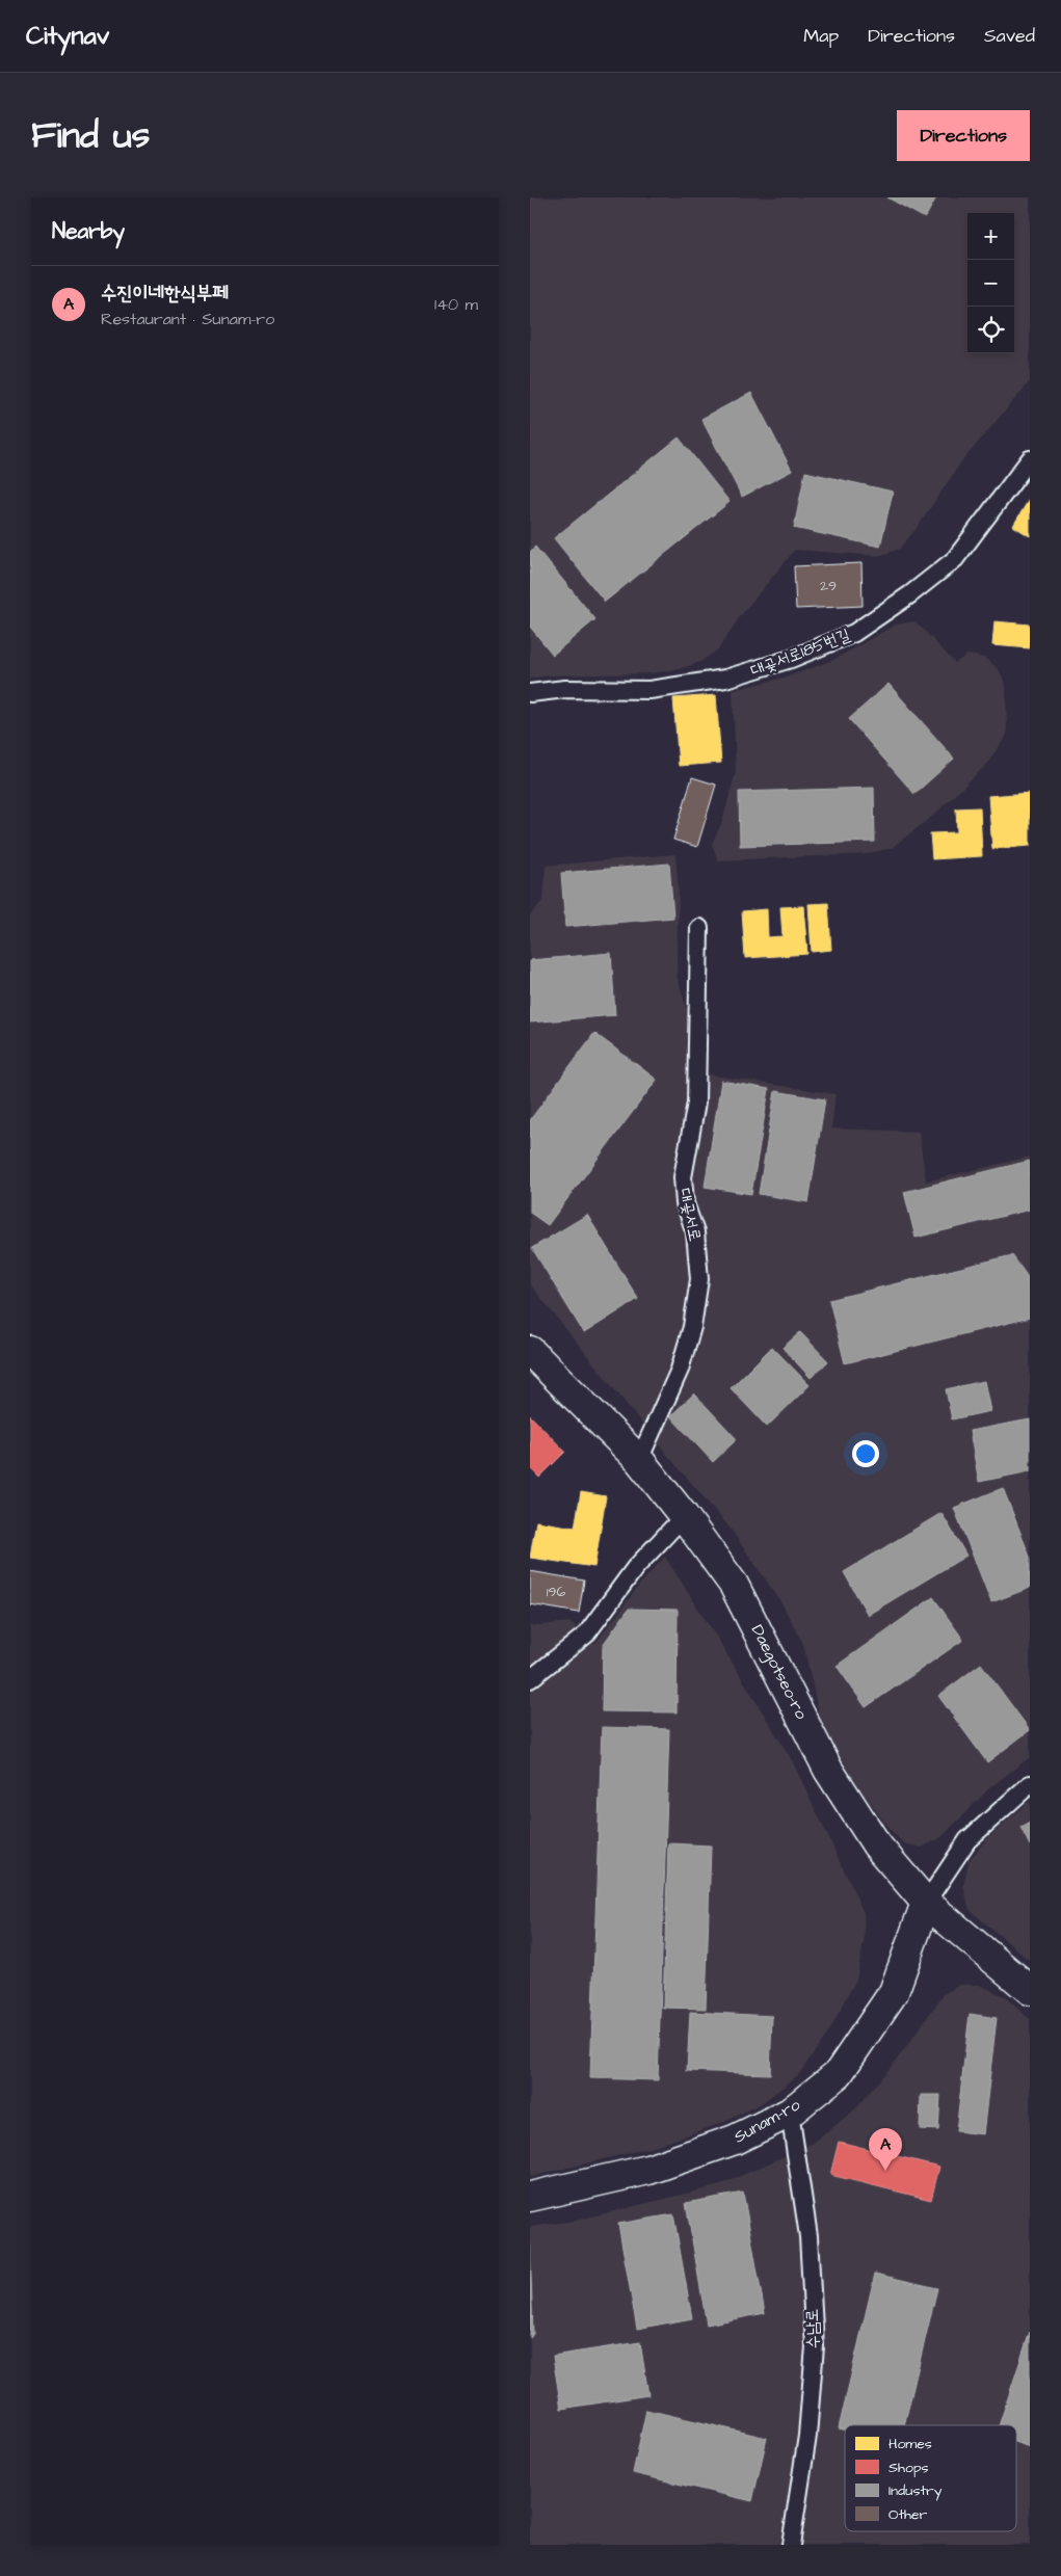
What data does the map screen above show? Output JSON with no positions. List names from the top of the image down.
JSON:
{
  "streets": {
    "street": ["Daegotseo-ro", "Sunam-ro"],
    "lane": ["대곶서로185번길", "대곶서로", "수남로"]
  },
  "crossings": [
    ["대곶서로", "Daegotseo-ro"],
    ["Daegotseo-ro", "Sunam-ro"],
    ["Sunam-ro", "수남로"]
  ],
  "house_numbers": ["29", "196"],
  "legend": [
    "Homes",
    "Shops",
    "Industry",
    "Other"
  ],
  "page": {
    "header": "Citynav",
    "nav": ["Map", "Directions", "Saved"],
    "title": "Find us",
    "buttons": "Directions",
    "heading": "Nearby",
    "map_buttons": ["+", "−"],
    "list": [
      {
        "mark": "A",
        "name": "수진이네한식부페",
        "note": "Restaurant · Sunam-ro",
        "value": "140 m"
      }
    ],
    "pins": "A"
  }
}
